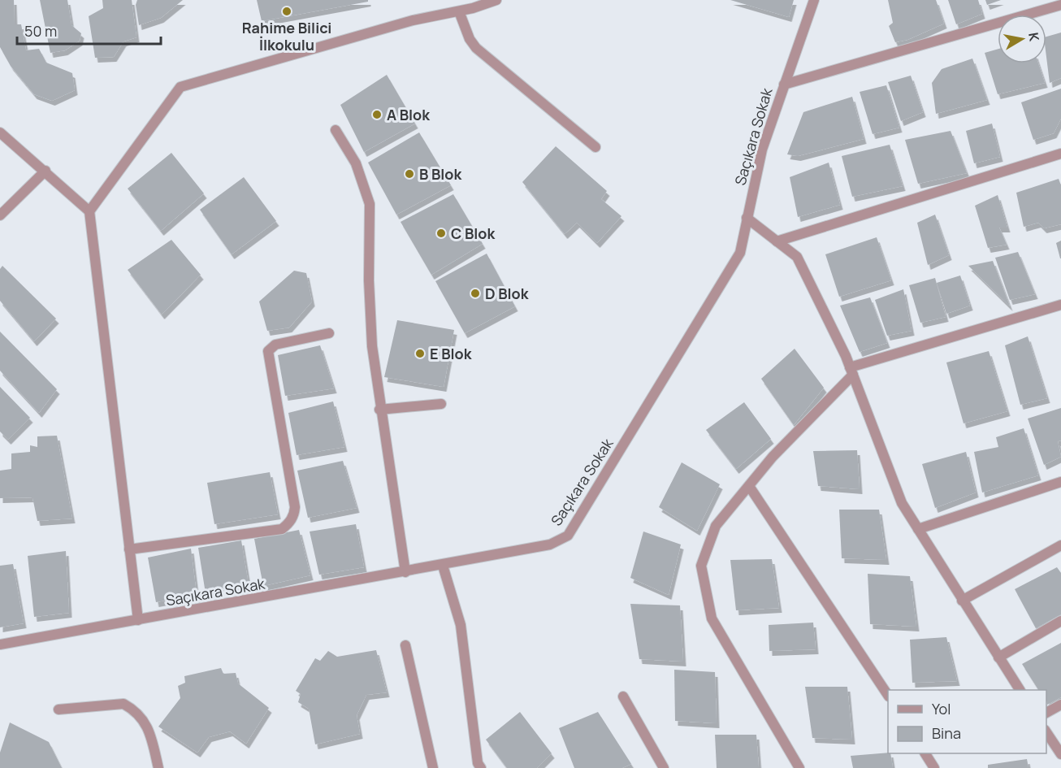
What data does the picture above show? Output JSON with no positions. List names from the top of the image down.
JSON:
{
  "streets": {
    "street": ["Saçıkara Sokak"]
  },
  "places": [
    "Rahime Bilici İlkokulu",
    "A Blok",
    "B Blok",
    "C Blok",
    "D Blok",
    "E Blok"
  ],
  "legend": ["Yol", "Bina"],
  "scale_bar": "50 m",
  "north": "right"
}
